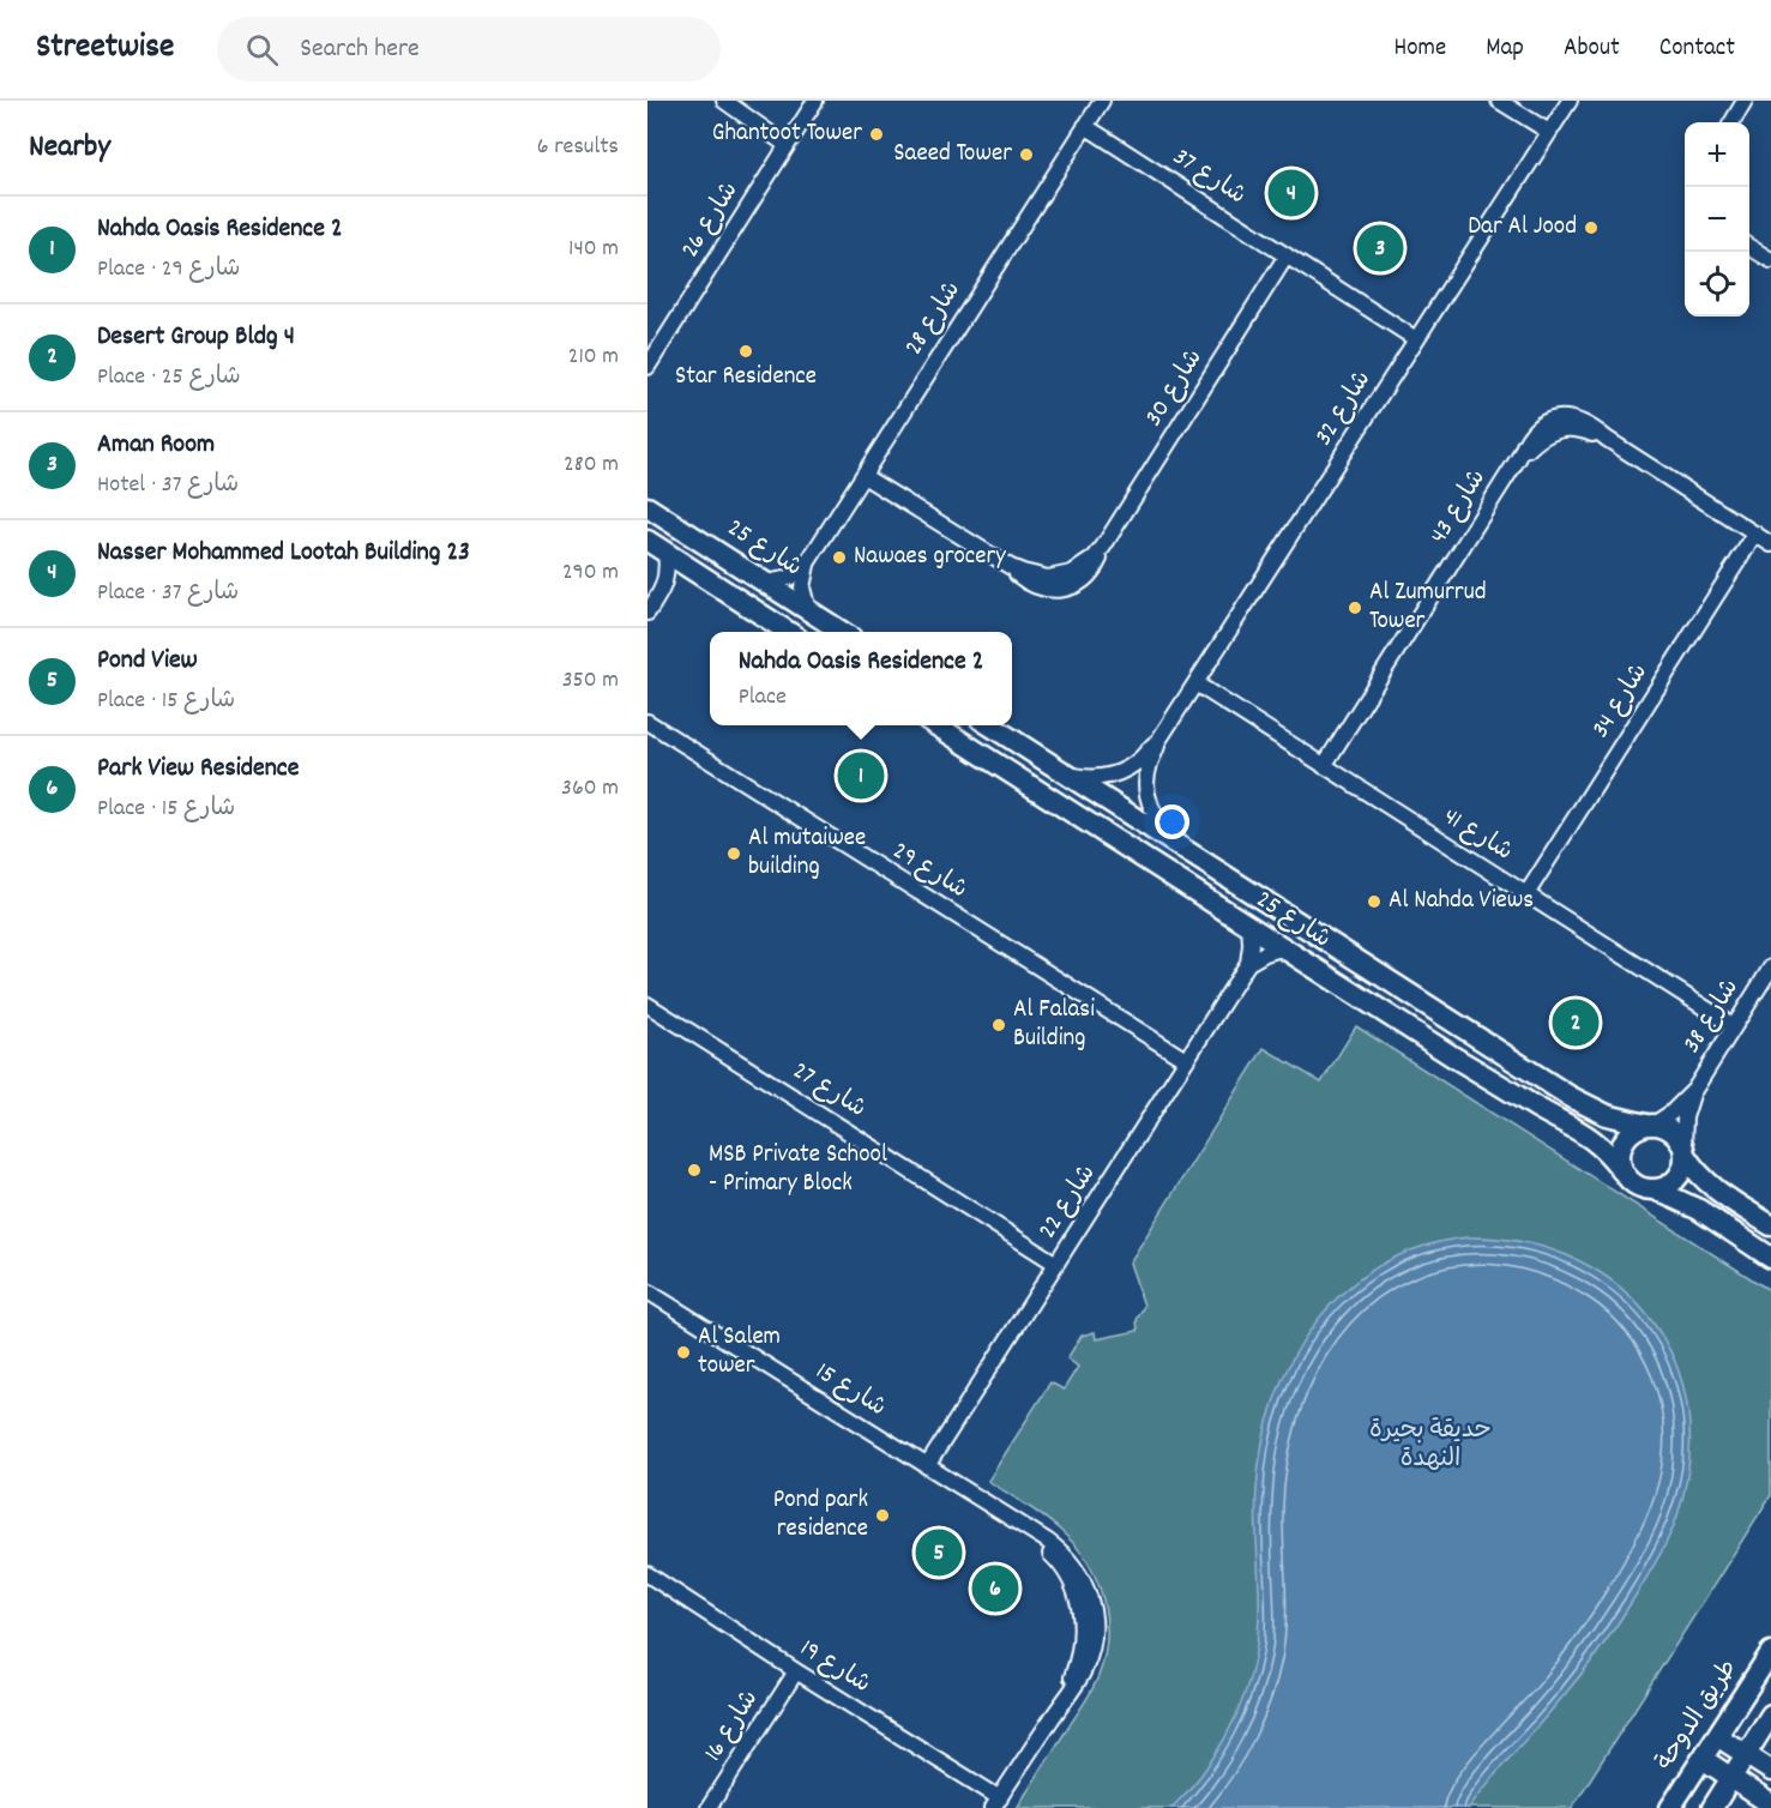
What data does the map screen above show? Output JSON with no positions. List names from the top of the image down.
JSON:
{
  "streets": {
    "street": [
      "شارع 37",
      "شارع 26",
      "شارع 28",
      "شارع 30",
      "شارع 32",
      "شارع 43",
      "شارع 25",
      "شارع 34",
      "شارع 41",
      "شارع 29",
      "شارع 38",
      "شارع 27",
      "شارع 22",
      "شارع 15",
      "شارع 19",
      "طريق الدوحة",
      "شارع 16"
    ]
  },
  "crossings": [
    ["شارع 37", "شارع 28"],
    ["شارع 37", "شارع 30"],
    ["شارع 37", "شارع 32"],
    ["شارع 28", "شارع 30"],
    ["شارع 28", "شارع 25"],
    ["شارع 32", "شارع 25"],
    ["شارع 32", "شارع 41"],
    ["شارع 43", "شارع 34"],
    ["شارع 43", "شارع 41"],
    ["شارع 25", "شارع 38"],
    ["شارع 34", "شارع 41"],
    ["شارع 41", "شارع 38"],
    ["شارع 29", "شارع 22"],
    ["شارع 27", "شارع 22"],
    ["شارع 22", "شارع 15"],
    ["شارع 15", "شارع 19"],
    ["شارع 19", "شارع 16"]
  ],
  "parks": ["حديقة بحيرة النهدة"],
  "places": [
    "Ghantoot Tower",
    "Saeed Tower",
    "Dar Al Jood",
    "Star Residence",
    "Nawaes grocery",
    "Al Zumurrud Tower",
    "Al mutaiwee building",
    "Al Nahda Views",
    "Al Falasi Building",
    "MSB Private School - Primary Block",
    "Al Salem tower",
    "Pond park residence"
  ],
  "page": {
    "header": "Streetwise",
    "search": "Search here",
    "nav": [
      "Home",
      "Map",
      "About",
      "Contact"
    ],
    "heading": ["Nearby", "6 results"],
    "map_buttons": ["+", "−"],
    "pins": [
      "4",
      "3",
      "1",
      "2",
      "5",
      "6"
    ],
    "list": [
      {
        "mark": "1",
        "name": "Nahda Oasis Residence 2",
        "note": "Place · شارع 29",
        "value": "140 m"
      },
      {
        "mark": "2",
        "name": "Desert Group Bldg 4",
        "note": "Place · شارع 25",
        "value": "210 m"
      },
      {
        "mark": "3",
        "name": "Aman Room",
        "note": "Hotel · شارع 37",
        "value": "280 m"
      },
      {
        "mark": "4",
        "name": "Nasser Mohammed Lootah Building 23",
        "note": "Place · شارع 37",
        "value": "290 m"
      },
      {
        "mark": "5",
        "name": "Pond View",
        "note": "Place · شارع 15",
        "value": "350 m"
      },
      {
        "mark": "6",
        "name": "Park View Residence",
        "note": "Place · شارع 15",
        "value": "360 m"
      }
    ],
    "popup": ["Nahda Oasis Residence 2", "Place"]
  }
}
